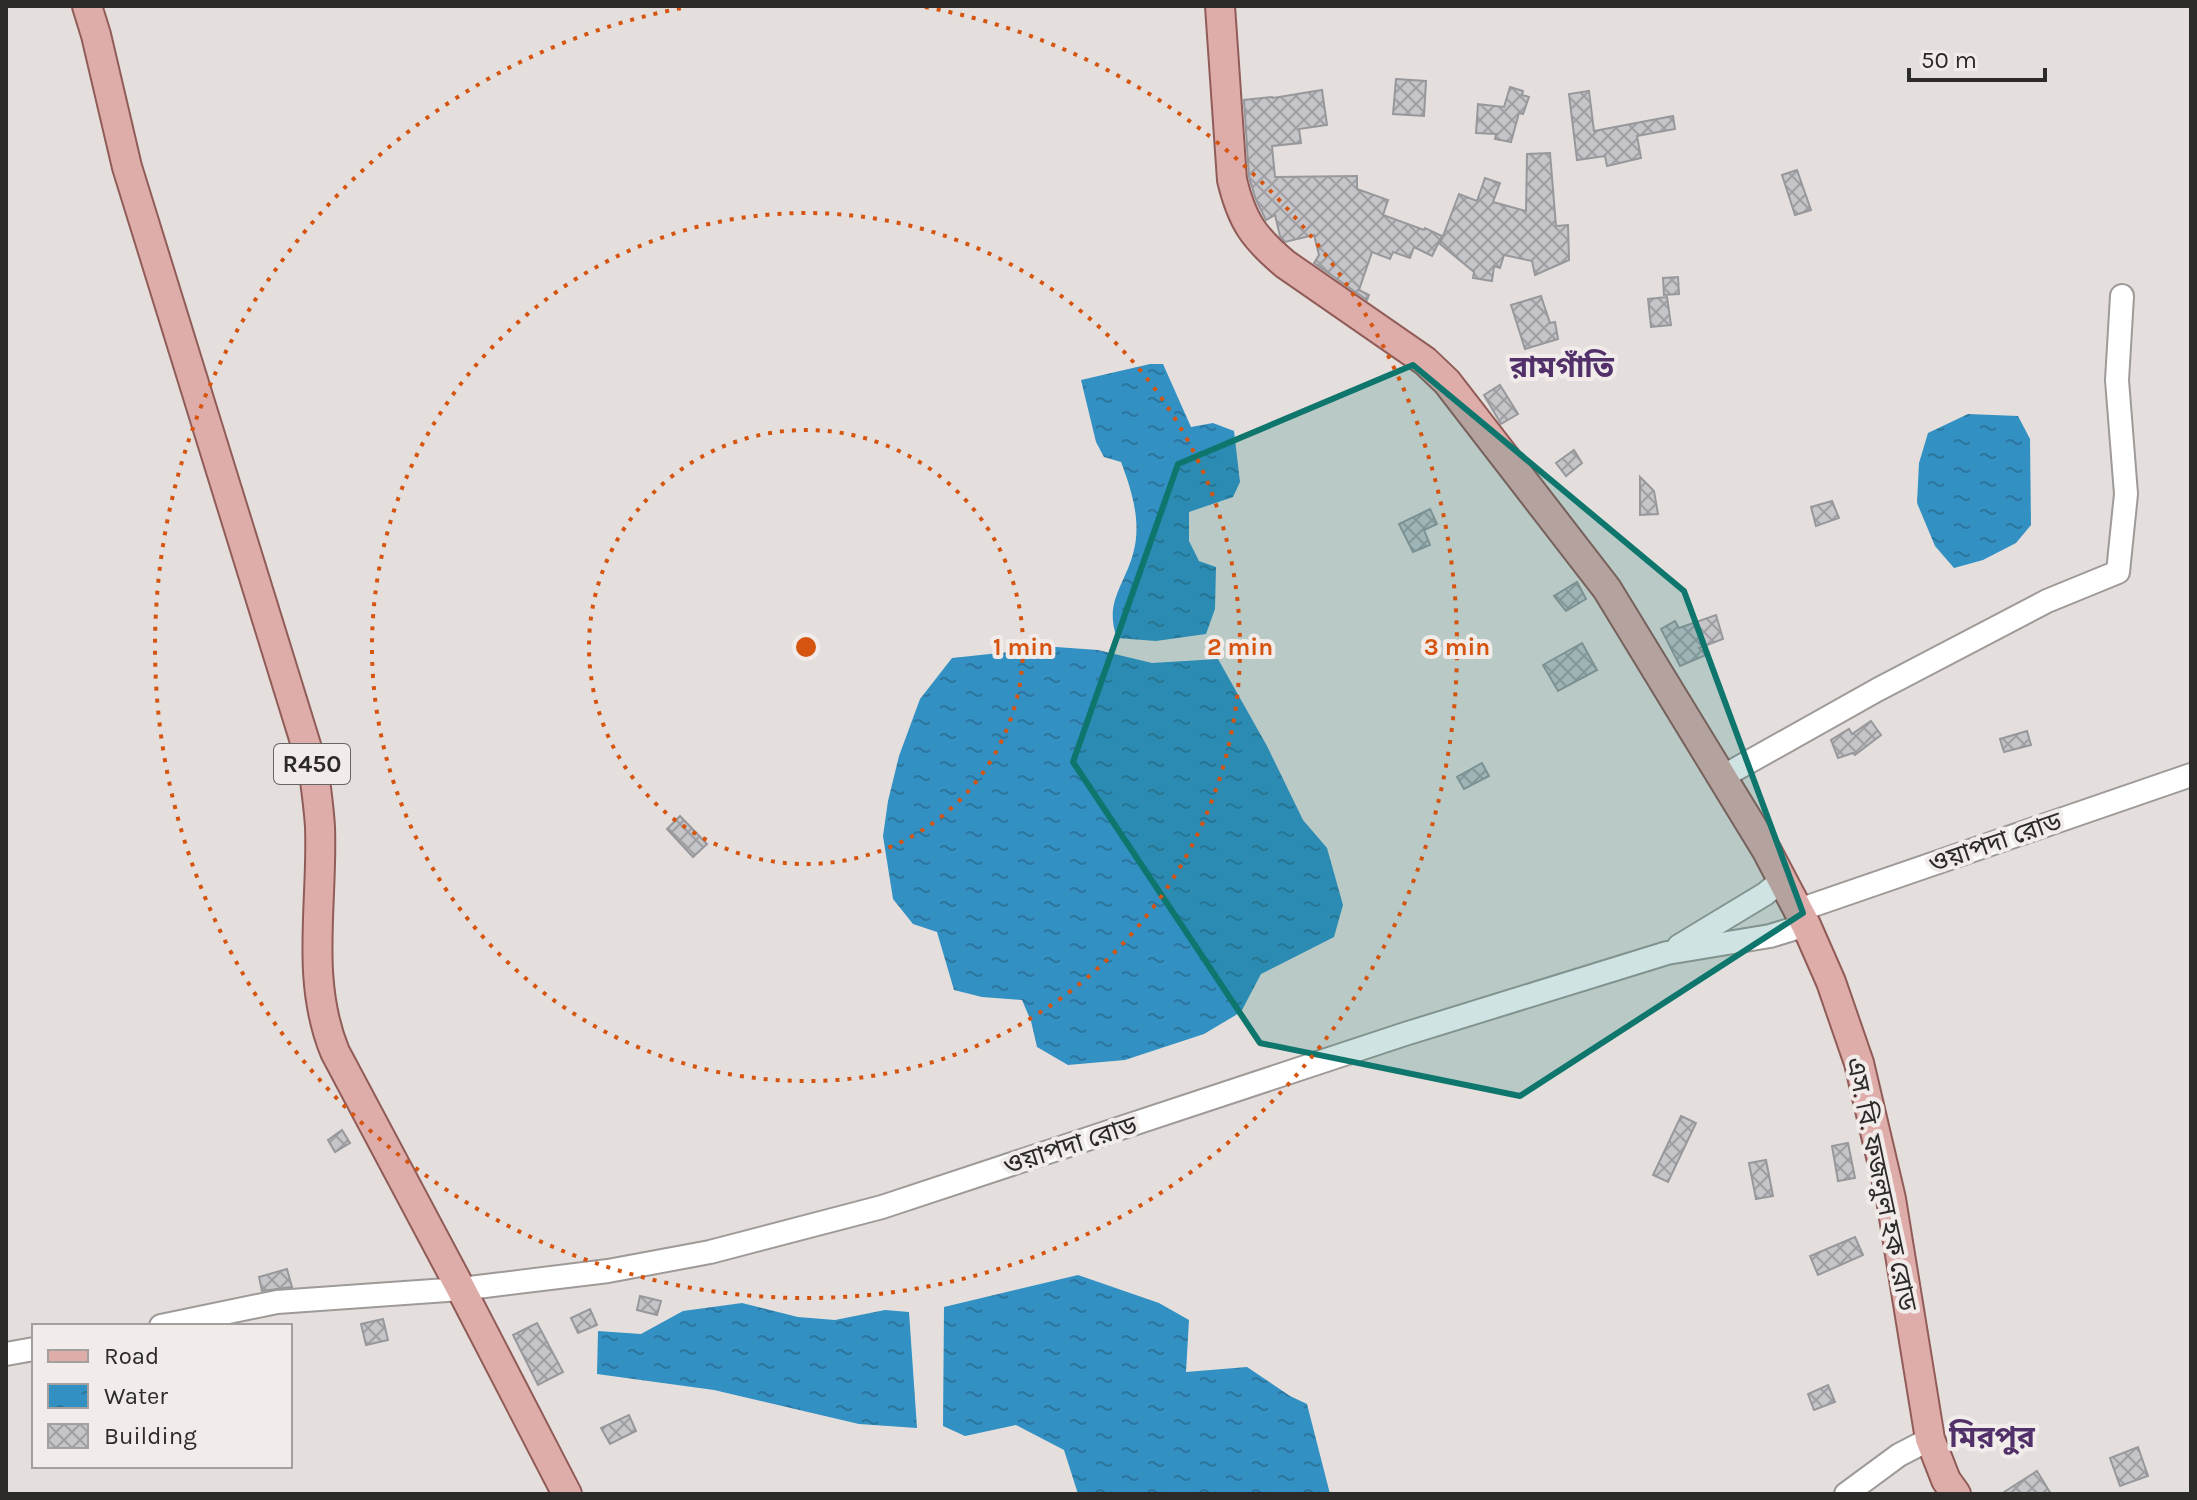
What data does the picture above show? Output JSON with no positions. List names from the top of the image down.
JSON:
{
  "streets": {
    "main road": ["R450", "এস. বি. ফজলুল হক রোড"],
    "street": ["ওয়াপদা রোড"]
  },
  "crossings": [
    ["R450", "ওয়াপদা রোড"],
    ["ওয়াপদা রোড", "এস. বি. ফজলুল হক রোড"]
  ],
  "districts": ["রামগাঁতি", "মিরপুর"],
  "legend": ["Road", "Water", "Building"],
  "scale_bar": "50 m",
  "rings": ["1 min", "2 min", "3 min"]
}
